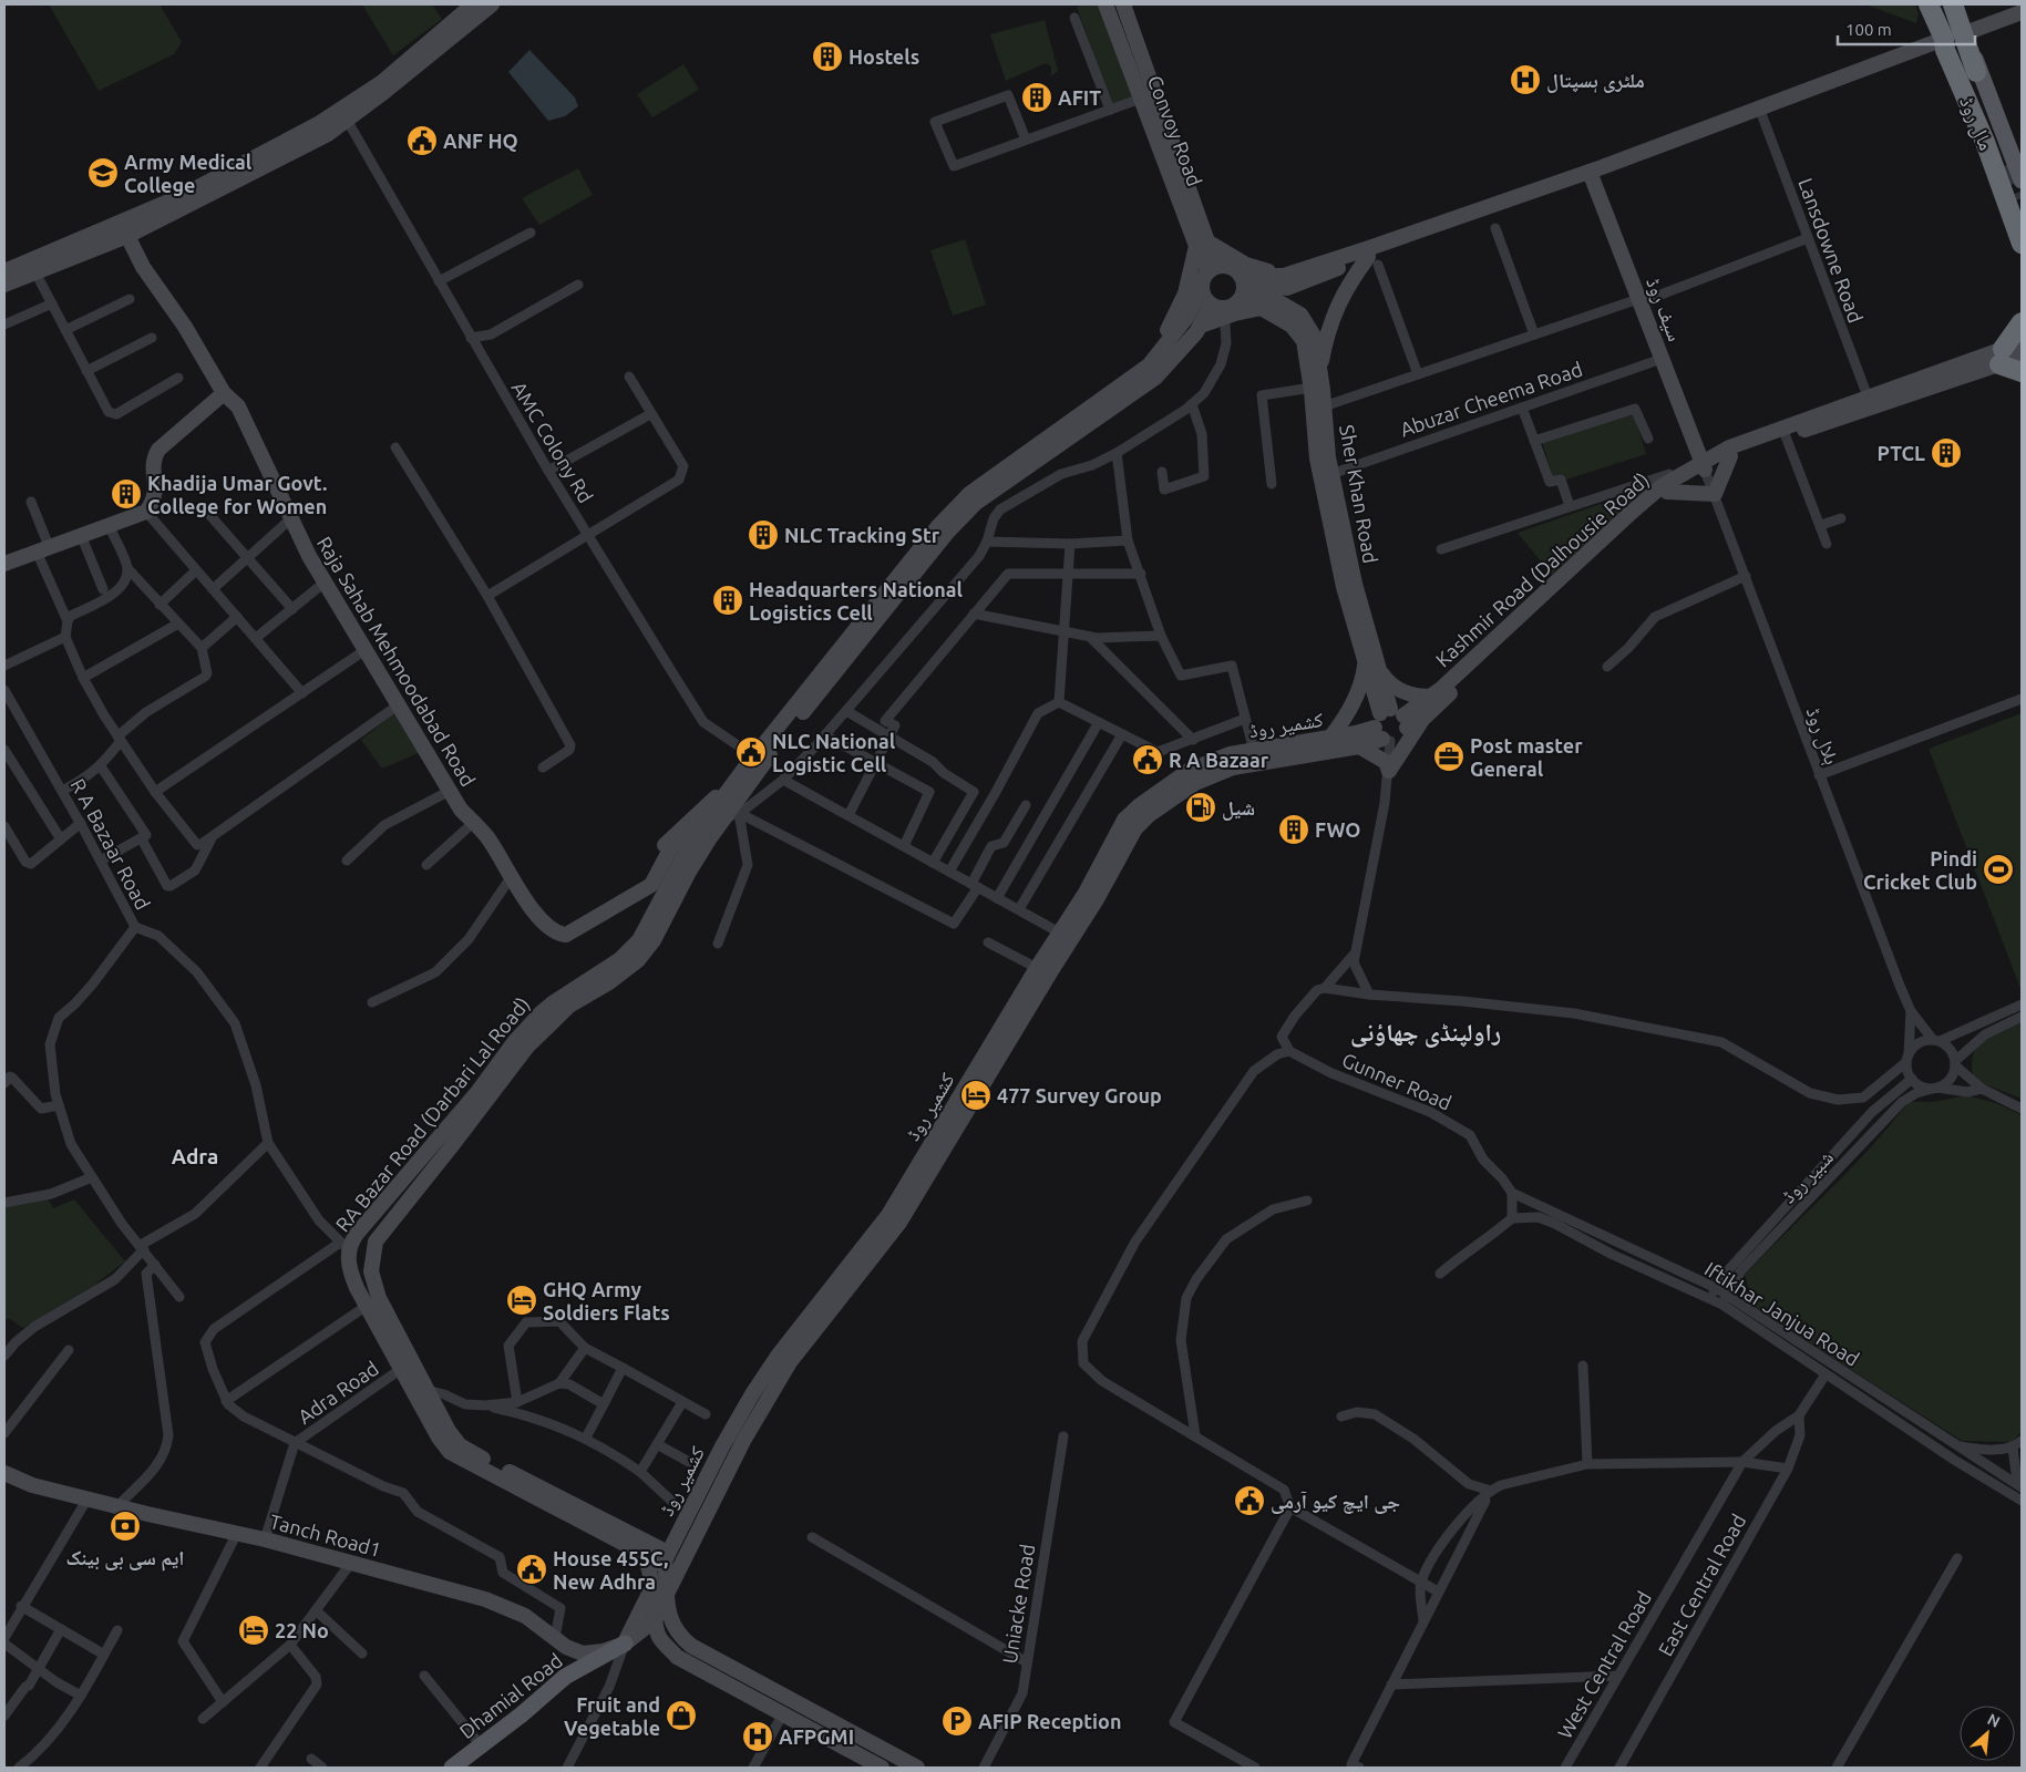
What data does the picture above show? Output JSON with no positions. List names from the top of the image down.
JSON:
{
  "streets": {
    "highway": ["مال روڈ"],
    "main road": [
      "Convoy Road",
      "سیف روڈ",
      "Sher Khan Road",
      "Kashmir Road (Dalhousie Road)",
      "Raja Sahab Mehmoodabad Road",
      "کشمیر روڈ",
      "RA Bazar Road (Darbari Lal Road)",
      "Tanch Road1",
      "Dhamial Road"
    ],
    "street": [
      "Lansdowne Road",
      "Abuzar Cheema Road",
      "AMC Colony Rd",
      "ہلال روڈ",
      "R A Bazaar Road",
      "Gunner Road",
      "شبیر روڈ",
      "Iftikhar Janjua Road",
      "Adra Road",
      "East Central Road",
      "Uniacke Road",
      "West Central Road"
    ]
  },
  "crossings": [
    ["Convoy Road", "Sher Khan Road"],
    ["Convoy Road", "RA Bazar Road (Darbari Lal Road)"],
    ["Lansdowne Road", "Kashmir Road (Dalhousie Road)"],
    ["سیف روڈ", "Abuzar Cheema Road"],
    ["سیف روڈ", "Kashmir Road (Dalhousie Road)"],
    ["سیف روڈ", "ہلال روڈ"],
    ["Abuzar Cheema Road", "Sher Khan Road"],
    ["AMC Colony Rd", "RA Bazar Road (Darbari Lal Road)"],
    ["Sher Khan Road", "Kashmir Road (Dalhousie Road)"],
    ["Sher Khan Road", "کشمیر روڈ"],
    ["Sher Khan Road", "RA Bazar Road (Darbari Lal Road)"],
    ["Kashmir Road (Dalhousie Road)", "کشمیر روڈ"],
    ["Kashmir Road (Dalhousie Road)", "ہلال روڈ"],
    ["کشمیر روڈ", "RA Bazar Road (Darbari Lal Road)"],
    ["کشمیر روڈ", "Tanch Road1"],
    ["کشمیر روڈ", "Dhamial Road"],
    ["ہلال روڈ", "شبیر روڈ"],
    ["R A Bazaar Road", "RA Bazar Road (Darbari Lal Road)"],
    ["Gunner Road", "Iftikhar Janjua Road"],
    ["RA Bazar Road (Darbari Lal Road)", "Adra Road"],
    ["شبیر روڈ", "Iftikhar Janjua Road"],
    ["Adra Road", "Tanch Road1"],
    ["Tanch Road1", "Dhamial Road"],
    ["East Central Road", "West Central Road"]
  ],
  "districts": ["راولپنڈی چھاؤنی", "Adra"],
  "places": {
    "building": [
      "Hostels",
      "AFIT",
      "PTCL",
      "Khadija Umar Govt. College for Women",
      "NLC Tracking Str",
      "Headquarters National Logistics Cell",
      "FWO"
    ],
    "hospital": ["ملٹری ہسپتال", "AFPGMI"],
    "public building": [
      "ANF HQ",
      "NLC National Logistic Cell",
      "R A Bazaar",
      "جی ایچ کیو آرمی",
      "House 455C, New Adhra"
    ],
    "school or university": ["Army Medical College"],
    "office": ["Post master General"],
    "fuel station": ["شیل"],
    "sports": ["Pindi Cricket Club"],
    "hotel": ["477 Survey Group", "GHQ Army Soldiers Flats", "22 No"],
    "bank": ["ایم سی بی بینک"],
    "shop": ["Fruit and Vegetable"],
    "parking": ["AFIP Reception"]
  },
  "scale_bar": "100 m",
  "north": "top right"
}
